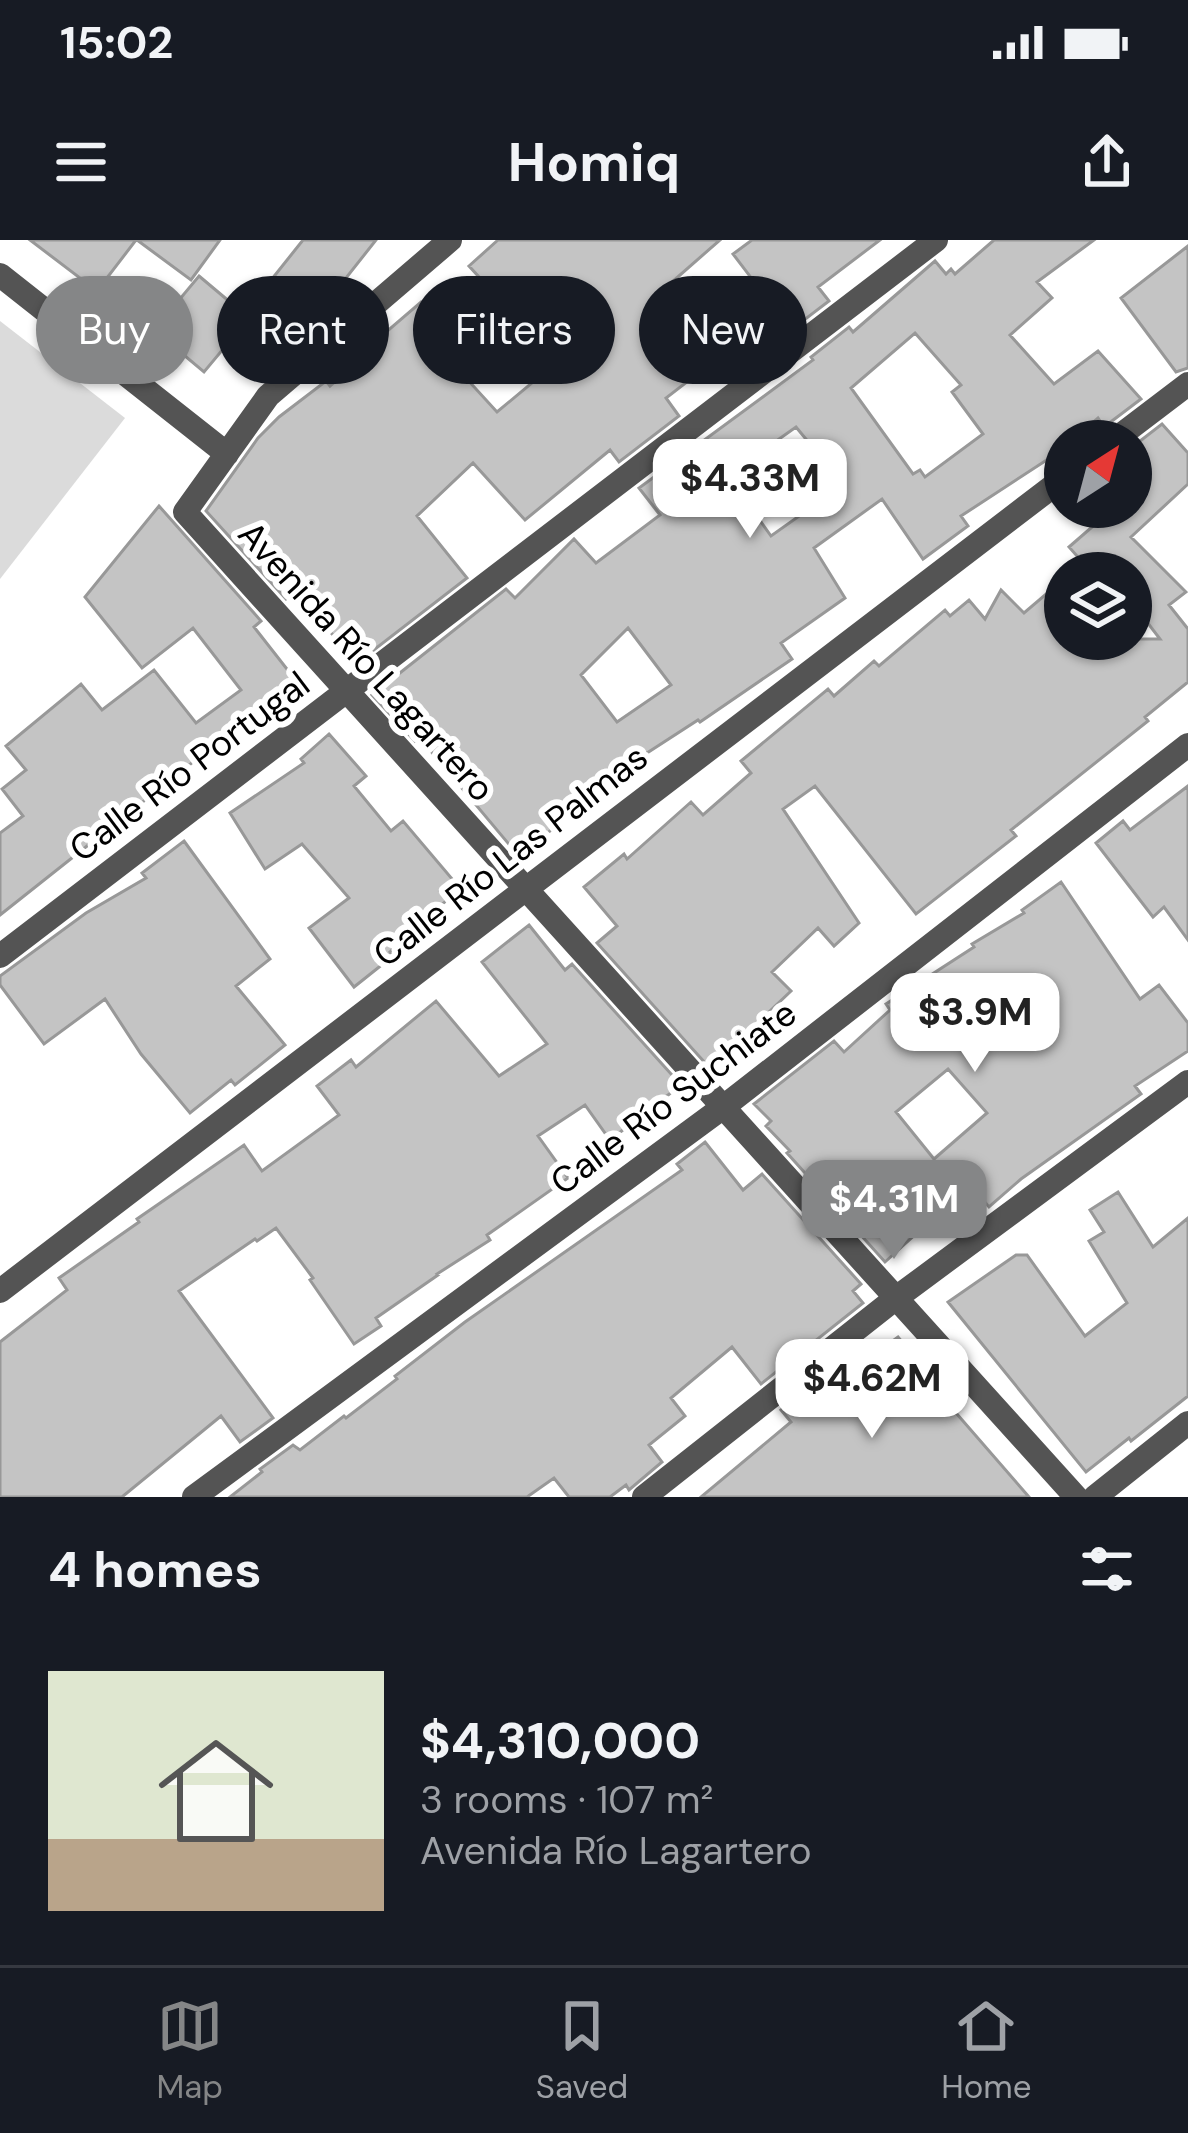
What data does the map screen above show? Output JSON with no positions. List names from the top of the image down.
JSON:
{
  "streets": {
    "street": [
      "Avenida Río Lagartero",
      "Calle Río Portugal",
      "Calle Río Las Palmas",
      "Calle Río Suchiate"
    ]
  },
  "crossings": [
    ["Avenida Río Lagartero", "Calle Río Portugal"],
    ["Avenida Río Lagartero", "Calle Río Las Palmas"],
    ["Avenida Río Lagartero", "Calle Río Suchiate"]
  ],
  "north": "top right",
  "page": {
    "status": "15:02",
    "header": "Homiq",
    "chip": [
      "Buy",
      "Rent",
      "Filters",
      "New"
    ],
    "price": [
      "$4.33M",
      "$3.9M",
      "$4.31M",
      "$4.62M"
    ],
    "heading": "4 homes",
    "list": [
      {
        "name": "$4,310,000",
        "note": "3 rooms · 107 m² · Avenida Río Lagartero"
      }
    ],
    "tabs": ["Map", "Saved", "Home"]
  }
}
